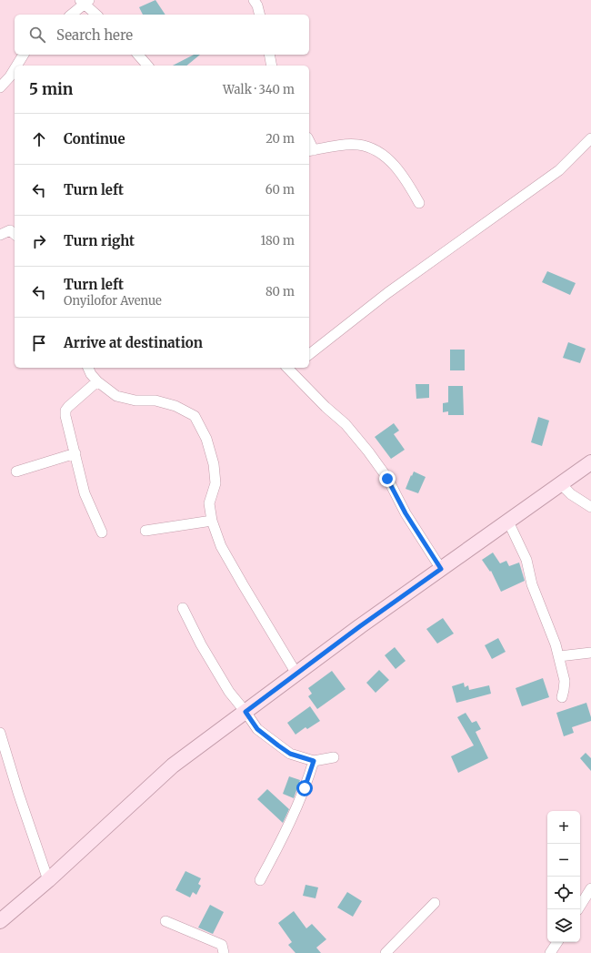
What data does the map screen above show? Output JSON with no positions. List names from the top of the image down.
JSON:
{
  "page": {
    "search": "Search here",
    "heading": ["5 min", "Walk · 340 m"],
    "list": [
      ["Continue", "20 m"],
      ["Turn left", "60 m"],
      ["Turn right", "180 m"],
      ["Turn left", "Onyilofor Avenue", "80 m"],
      "Arrive at destination"
    ],
    "map_buttons": ["+", "−"]
  }
}
